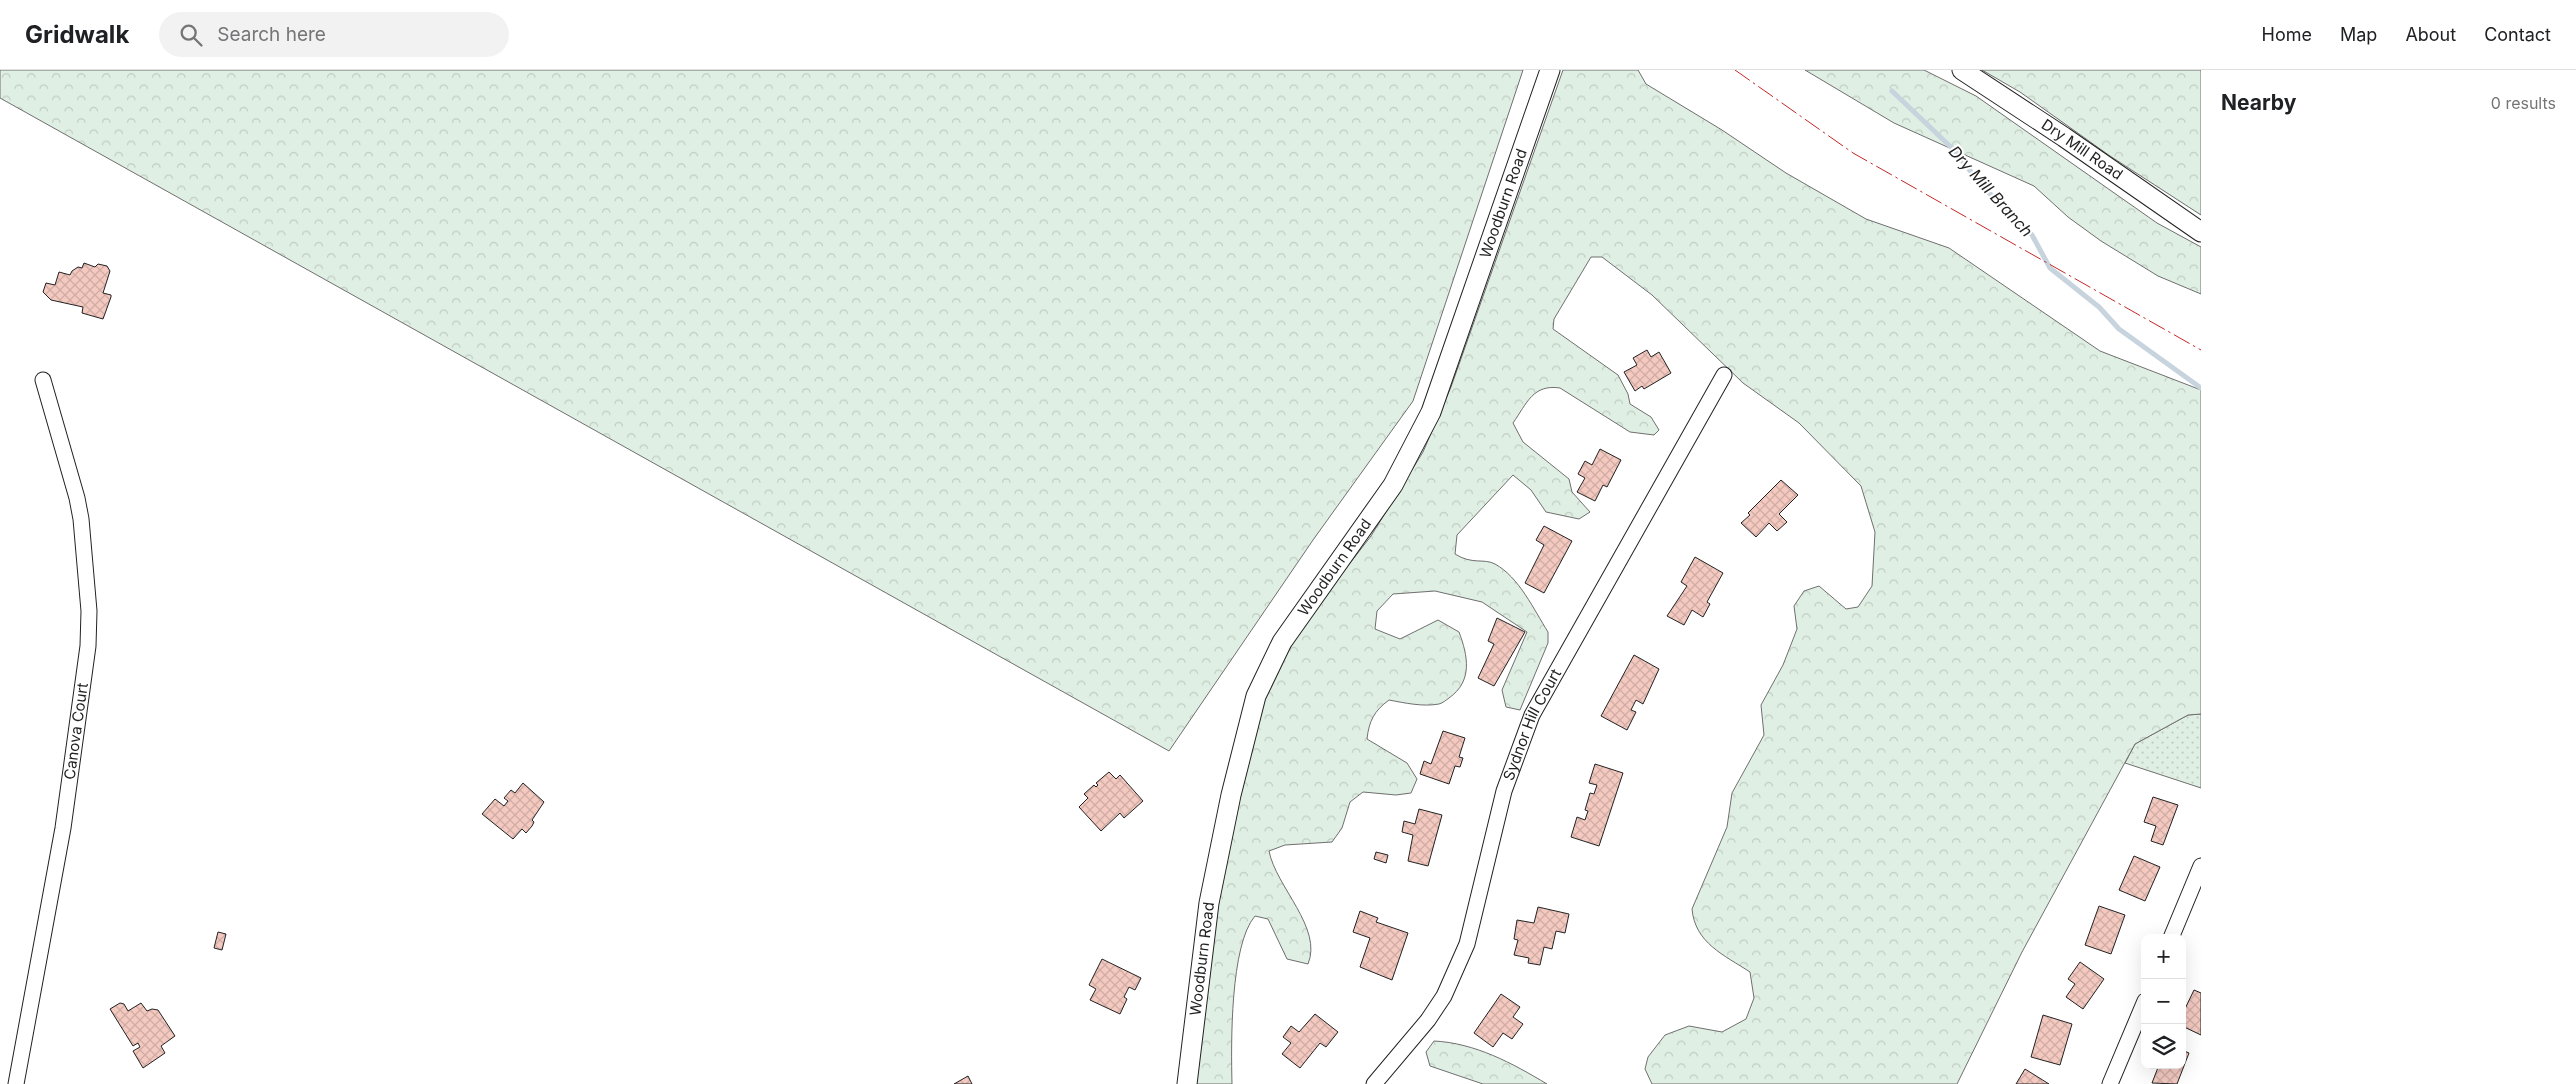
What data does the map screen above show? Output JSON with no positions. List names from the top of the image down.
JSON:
{
  "streets": {
    "street": [
      "Dry Mill Road",
      "Woodburn Road",
      "Sydnor Hill Court",
      "Canova Court"
    ]
  },
  "water": ["Dry Mill Branch"],
  "page": {
    "header": "Gridwalk",
    "search": "Search here",
    "nav": [
      "Home",
      "Map",
      "About",
      "Contact"
    ],
    "heading": ["Nearby", "0 results"],
    "map_buttons": ["+", "−"]
  }
}
